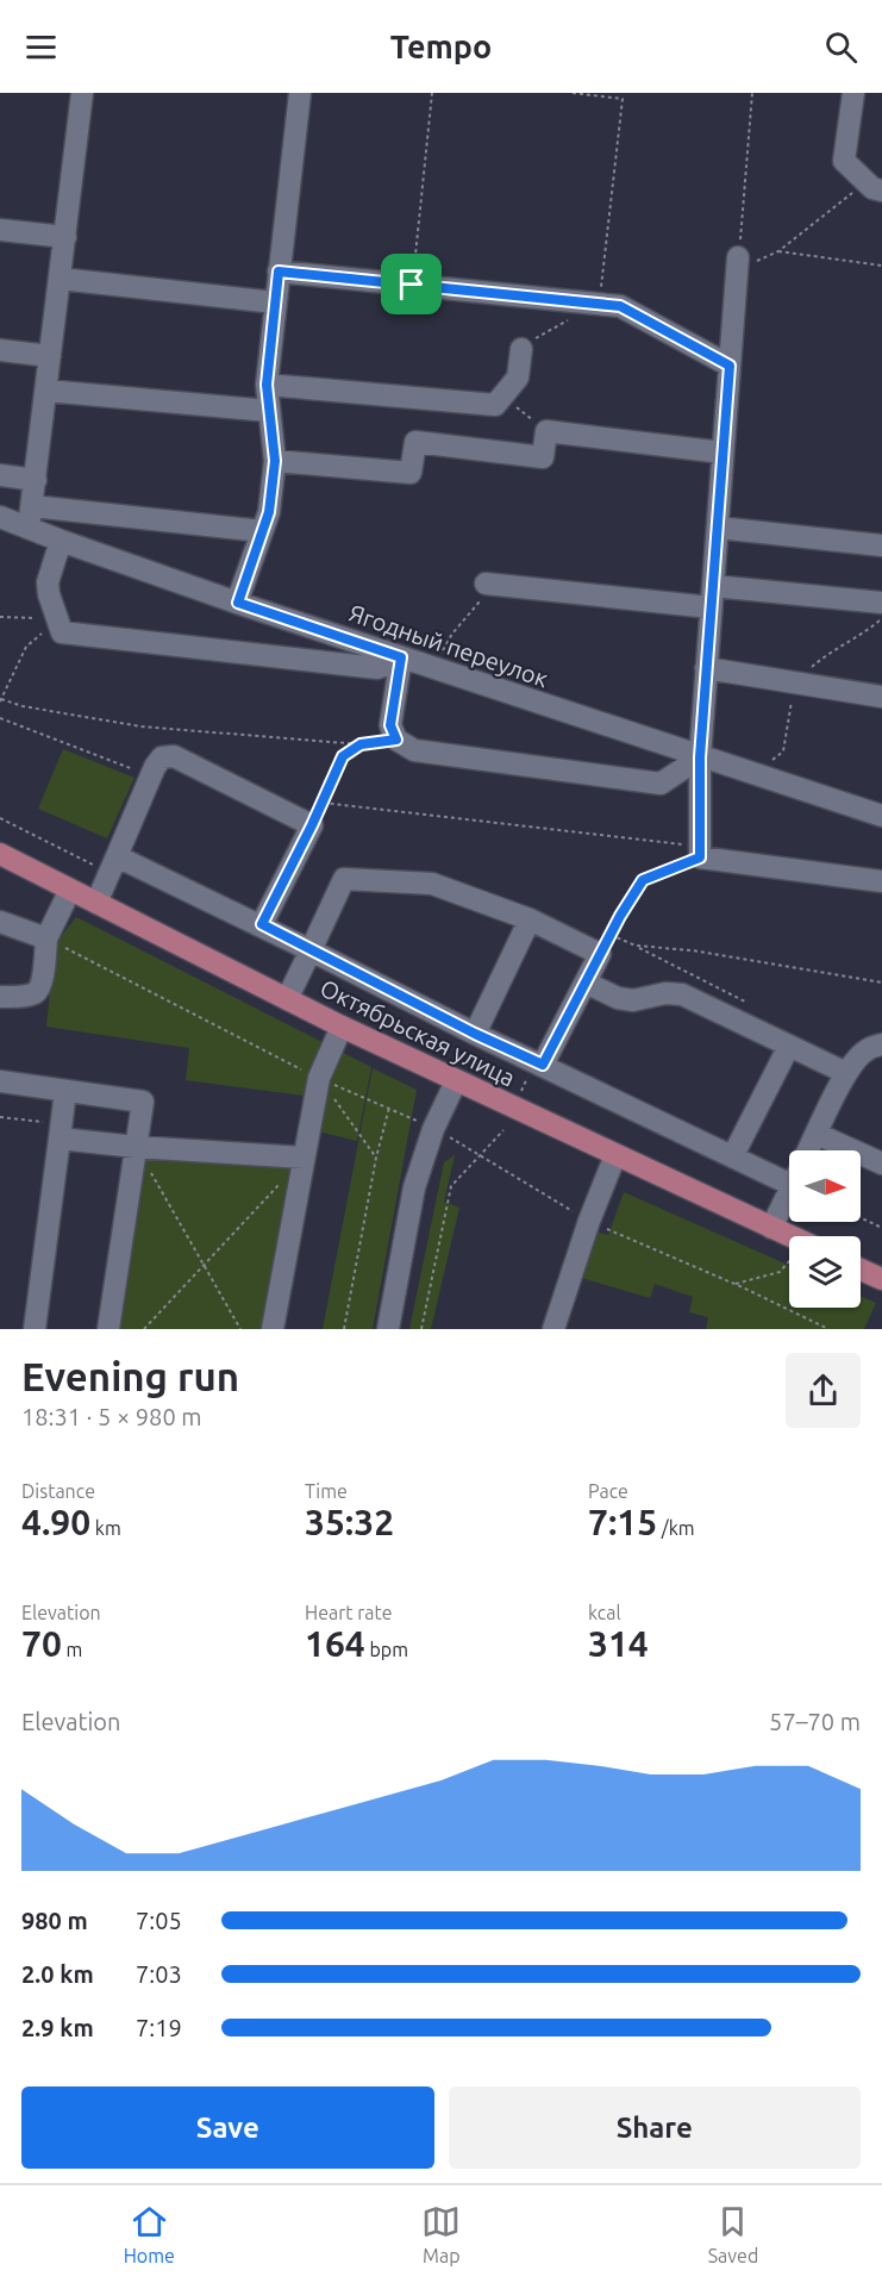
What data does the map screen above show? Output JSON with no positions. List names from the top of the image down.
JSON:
{
  "streets": {
    "main road": ["Октябрьская улица"],
    "street": ["Ягодный переулок"]
  },
  "north": "right",
  "page": {
    "header": "Tempo",
    "heading": ["Evening run", "18:31 · 5 × 980 m"],
    "stats": [
      ["Distance", "4.90 km"],
      ["Time", "35:32"],
      ["Pace", "7:15 /km"],
      ["Elevation", "70 m"],
      ["Heart rate", "164 bpm"],
      ["kcal", "314"]
    ],
    "chart": ["Elevation", "57–70 m"],
    "list": [
      {
        "name": "980 m",
        "note": "7:05"
      },
      {
        "name": "2.0 km",
        "note": "7:03"
      },
      {
        "name": "2.9 km",
        "note": "7:19"
      }
    ],
    "buttons": ["Save", "Share"],
    "tabs": ["Home", "Map", "Saved"]
  }
}
